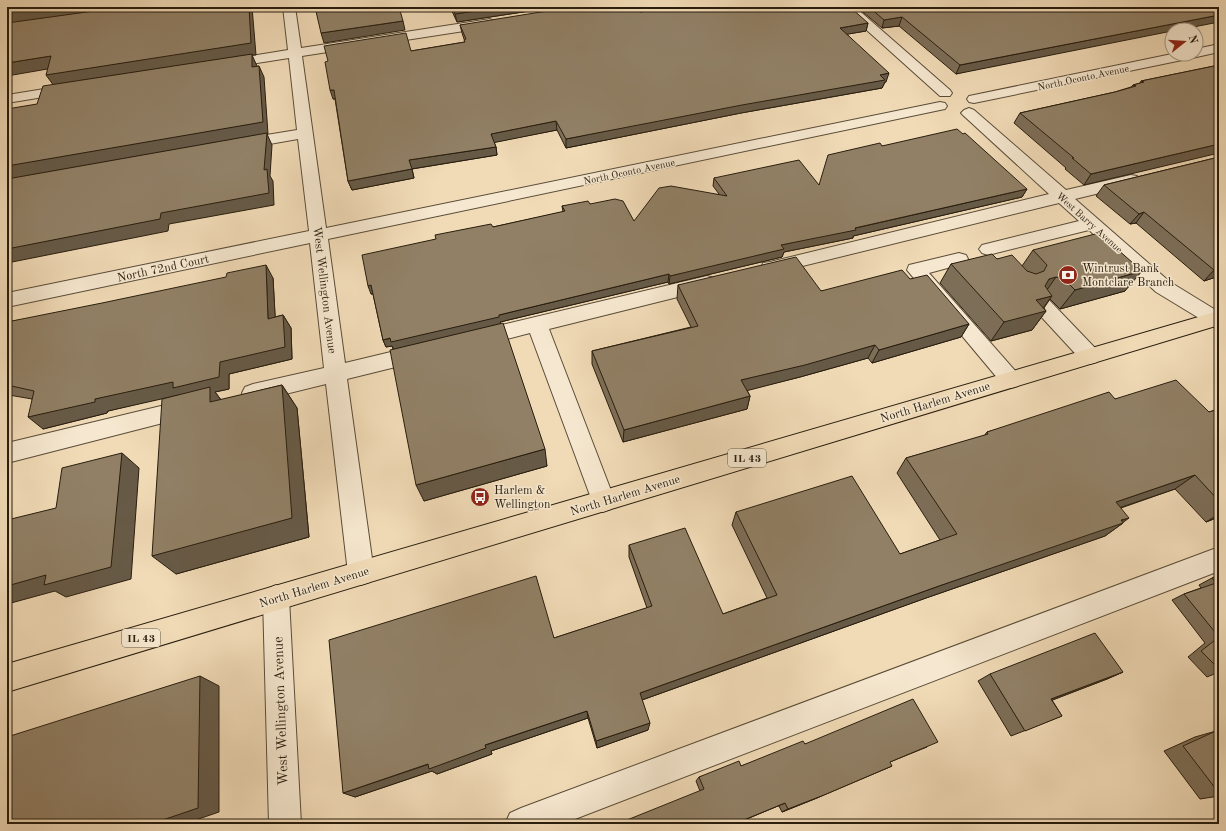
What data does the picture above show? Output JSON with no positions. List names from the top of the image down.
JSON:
{
  "streets": {
    "main road": ["North Harlem Avenue", "IL 43"],
    "street": [
      "North Oconto Avenue",
      "West Barry Avenue",
      "North 72nd Court",
      "West Wellington Avenue"
    ]
  },
  "crossings": [
    ["North Oconto Avenue", "West Barry Avenue"],
    ["North Oconto Avenue", "North 72nd Court"],
    ["North Oconto Avenue", "West Wellington Avenue"],
    ["West Barry Avenue", "North Harlem Avenue"],
    ["North 72nd Court", "West Wellington Avenue"],
    ["West Wellington Avenue", "North Harlem Avenue"]
  ],
  "places": {
    "bank": ["Wintrust Bank Montclare Branch"],
    "bus stop": ["Harlem & Wellington"]
  },
  "north": "right"
}
